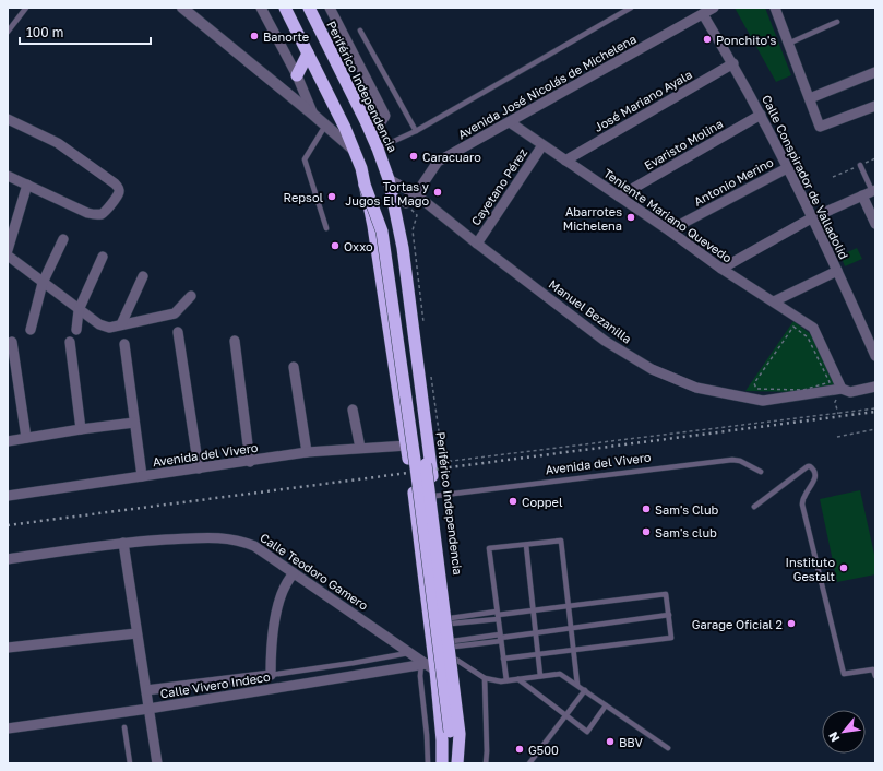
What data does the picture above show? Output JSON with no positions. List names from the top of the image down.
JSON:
{
  "streets": {
    "highway": ["Periférico Independencia"],
    "street": [
      "Avenida José Nicolás de Michelena",
      "José Mariano Ayala",
      "Evaristo Molina",
      "Calle Conspirador de Valladolid",
      "Antonio Merino",
      "Cayetano Pérez",
      "Teniente Mariano Quevedo",
      "Manuel Bezanilla",
      "Avenida del Vivero",
      "Calle Teodoro Gamero",
      "Calle Vivero Indeco"
    ]
  },
  "crossings": [
    ["Periférico Independencia", "Avenida José Nicolás de Michelena"],
    ["Periférico Independencia", "Manuel Bezanilla"],
    ["Periférico Independencia", "Avenida del Vivero"],
    ["Periférico Independencia", "Calle Teodoro Gamero"],
    ["Periférico Independencia", "Calle Vivero Indeco"],
    ["Avenida José Nicolás de Michelena", "Calle Conspirador de Valladolid"],
    ["Avenida José Nicolás de Michelena", "Teniente Mariano Quevedo"],
    ["Avenida José Nicolás de Michelena", "Manuel Bezanilla"],
    ["José Mariano Ayala", "Calle Conspirador de Valladolid"],
    ["José Mariano Ayala", "Teniente Mariano Quevedo"],
    ["Evaristo Molina", "Calle Conspirador de Valladolid"],
    ["Evaristo Molina", "Teniente Mariano Quevedo"],
    ["Calle Conspirador de Valladolid", "Antonio Merino"],
    ["Antonio Merino", "Teniente Mariano Quevedo"],
    ["Cayetano Pérez", "Teniente Mariano Quevedo"],
    ["Cayetano Pérez", "Manuel Bezanilla"],
    ["Teniente Mariano Quevedo", "Manuel Bezanilla"],
    ["Calle Teodoro Gamero", "Calle Vivero Indeco"]
  ],
  "places": [
    "Banorte",
    "Ponchito's",
    "Caracuaro",
    "Tortas y Jugos El Mago",
    "Repsol",
    "Abarrotes Michelena",
    "Oxxo",
    "Coppel",
    "Sam's Club",
    "Sam's club",
    "Instituto Gestalt",
    "Garage Oficial 2",
    "BBV",
    "G500"
  ],
  "scale_bar": "100 m",
  "north": "bottom left"
}
